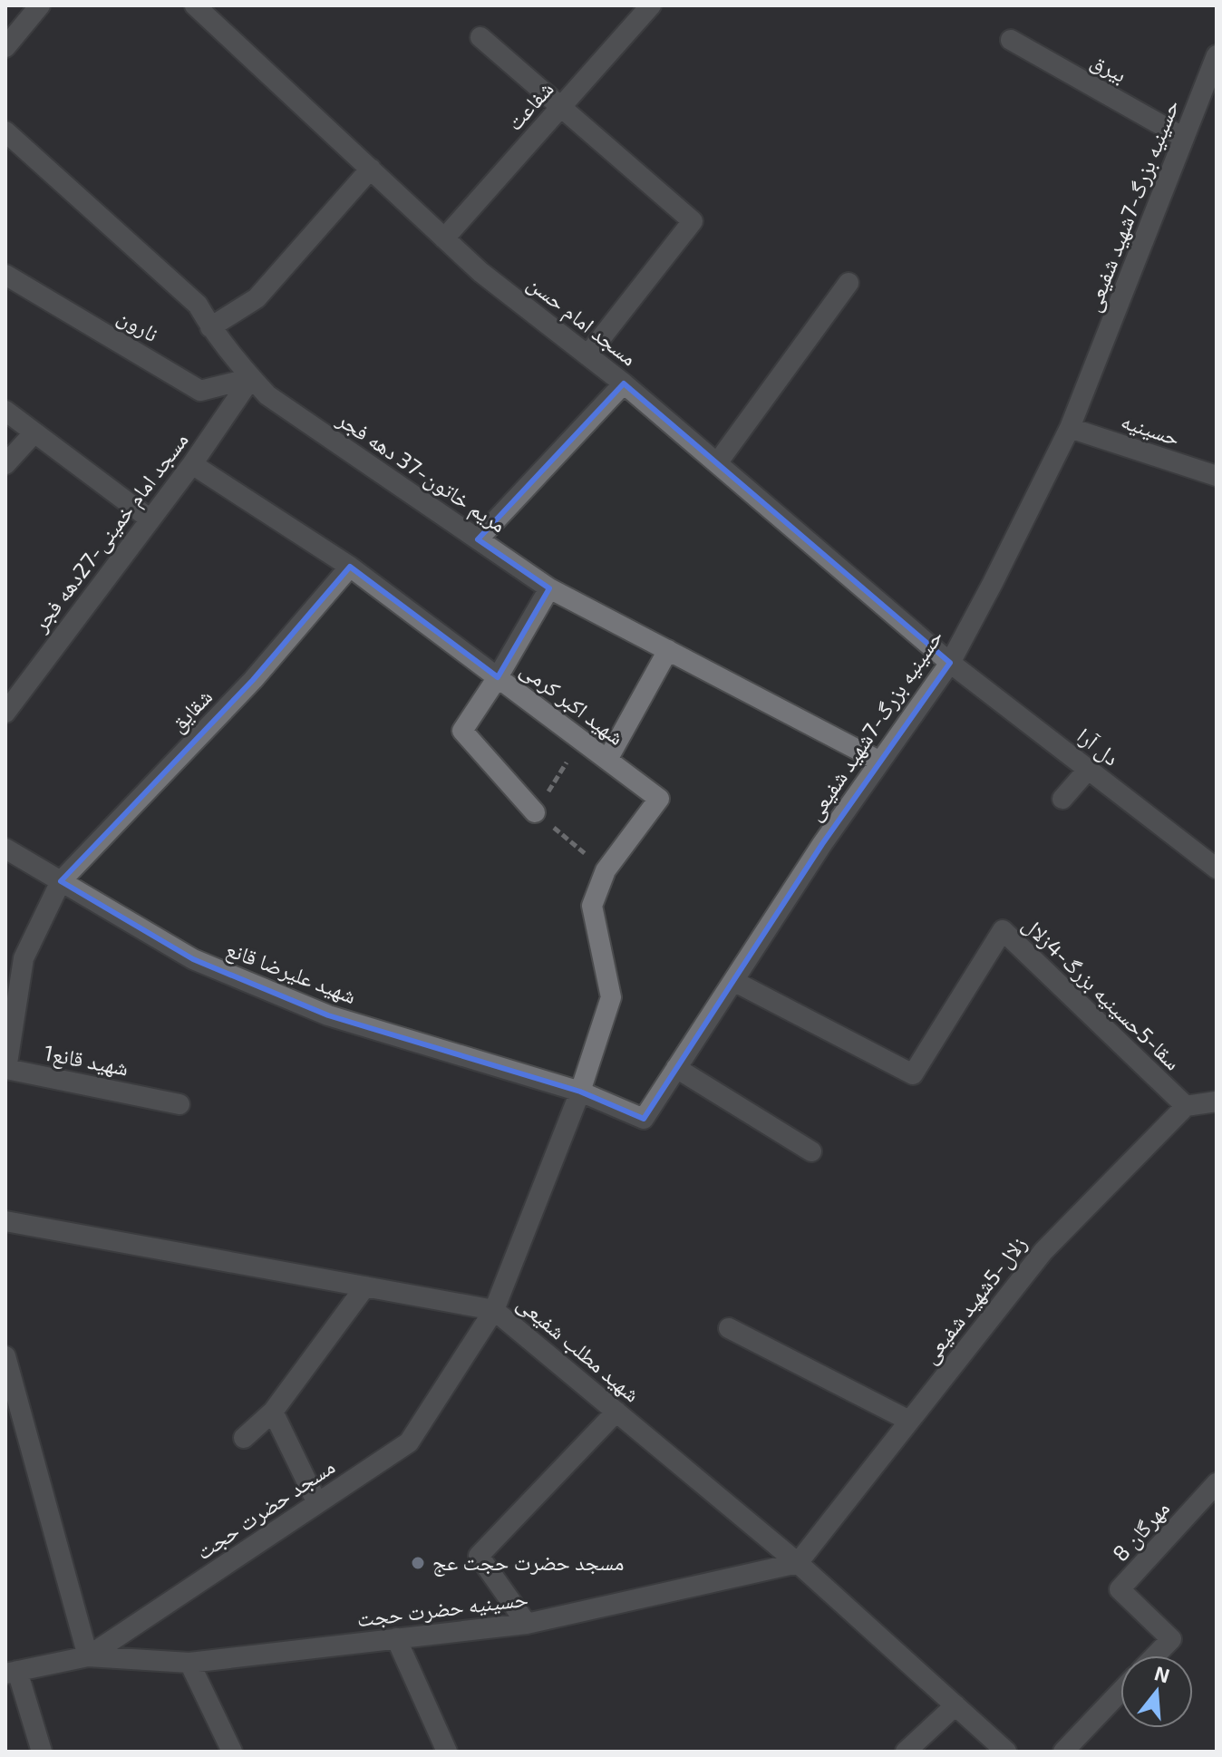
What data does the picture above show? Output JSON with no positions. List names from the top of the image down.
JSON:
{
  "streets": {
    "street": [
      "بیرق",
      "شفاعت",
      "حسینیه بزرگ-7شهید شفیعی",
      "مسجد امام حسن",
      "نارون",
      "حسینیه",
      "مریم خاتون-37 دهه فجر",
      "مسجد امام خمینی-27دهه فجر",
      "شهید اکبر کرمی",
      "شقایق",
      "دل آرا",
      "شهید علیرضا قانع",
      "سقا-5حسینیه بزرگ-4زلال",
      "1شهید قانع",
      "زلال-5شهید شفیعی",
      "شهید مطلب شفیعی",
      "مسجد حضرت حجت",
      "مهرگان 8",
      "حسینیه حضرت حجت"
    ]
  },
  "crossings": [
    ["بیرق", "حسینیه بزرگ-7شهید شفیعی"],
    ["شفاعت", "مسجد امام حسن"],
    ["حسینیه بزرگ-7شهید شفیعی", "مسجد امام حسن"],
    ["حسینیه بزرگ-7شهید شفیعی", "حسینیه"],
    ["حسینیه بزرگ-7شهید شفیعی", "مریم خاتون-37 دهه فجر"],
    ["حسینیه بزرگ-7شهید شفیعی", "شهید اکبر کرمی"],
    ["حسینیه بزرگ-7شهید شفیعی", "دل آرا"],
    ["حسینیه بزرگ-7شهید شفیعی", "شهید علیرضا قانع"],
    ["حسینیه بزرگ-7شهید شفیعی", "سقا-5حسینیه بزرگ-4زلال"],
    ["مسجد امام حسن", "دل آرا"],
    ["نارون", "مریم خاتون-37 دهه فجر"],
    ["نارون", "مسجد امام خمینی-27دهه فجر"],
    ["مریم خاتون-37 دهه فجر", "مسجد امام خمینی-27دهه فجر"],
    ["مسجد امام خمینی-27دهه فجر", "شهید اکبر کرمی"],
    ["شهید اکبر کرمی", "شقایق"],
    ["شهید اکبر کرمی", "شهید علیرضا قانع"],
    ["شقایق", "شهید علیرضا قانع"],
    ["شقایق", "1شهید قانع"],
    ["شهید علیرضا قانع", "1شهید قانع"],
    ["سقا-5حسینیه بزرگ-4زلال", "زلال-5شهید شفیعی"],
    ["زلال-5شهید شفیعی", "شهید مطلب شفیعی"],
    ["زلال-5شهید شفیعی", "حسینیه حضرت حجت"],
    ["شهید مطلب شفیعی", "مسجد حضرت حجت"],
    ["شهید مطلب شفیعی", "حسینیه حضرت حجت"],
    ["مسجد حضرت حجت", "حسینیه حضرت حجت"]
  ],
  "places": ["مسجد حضرت حجت عج"],
  "north": "top"
}
